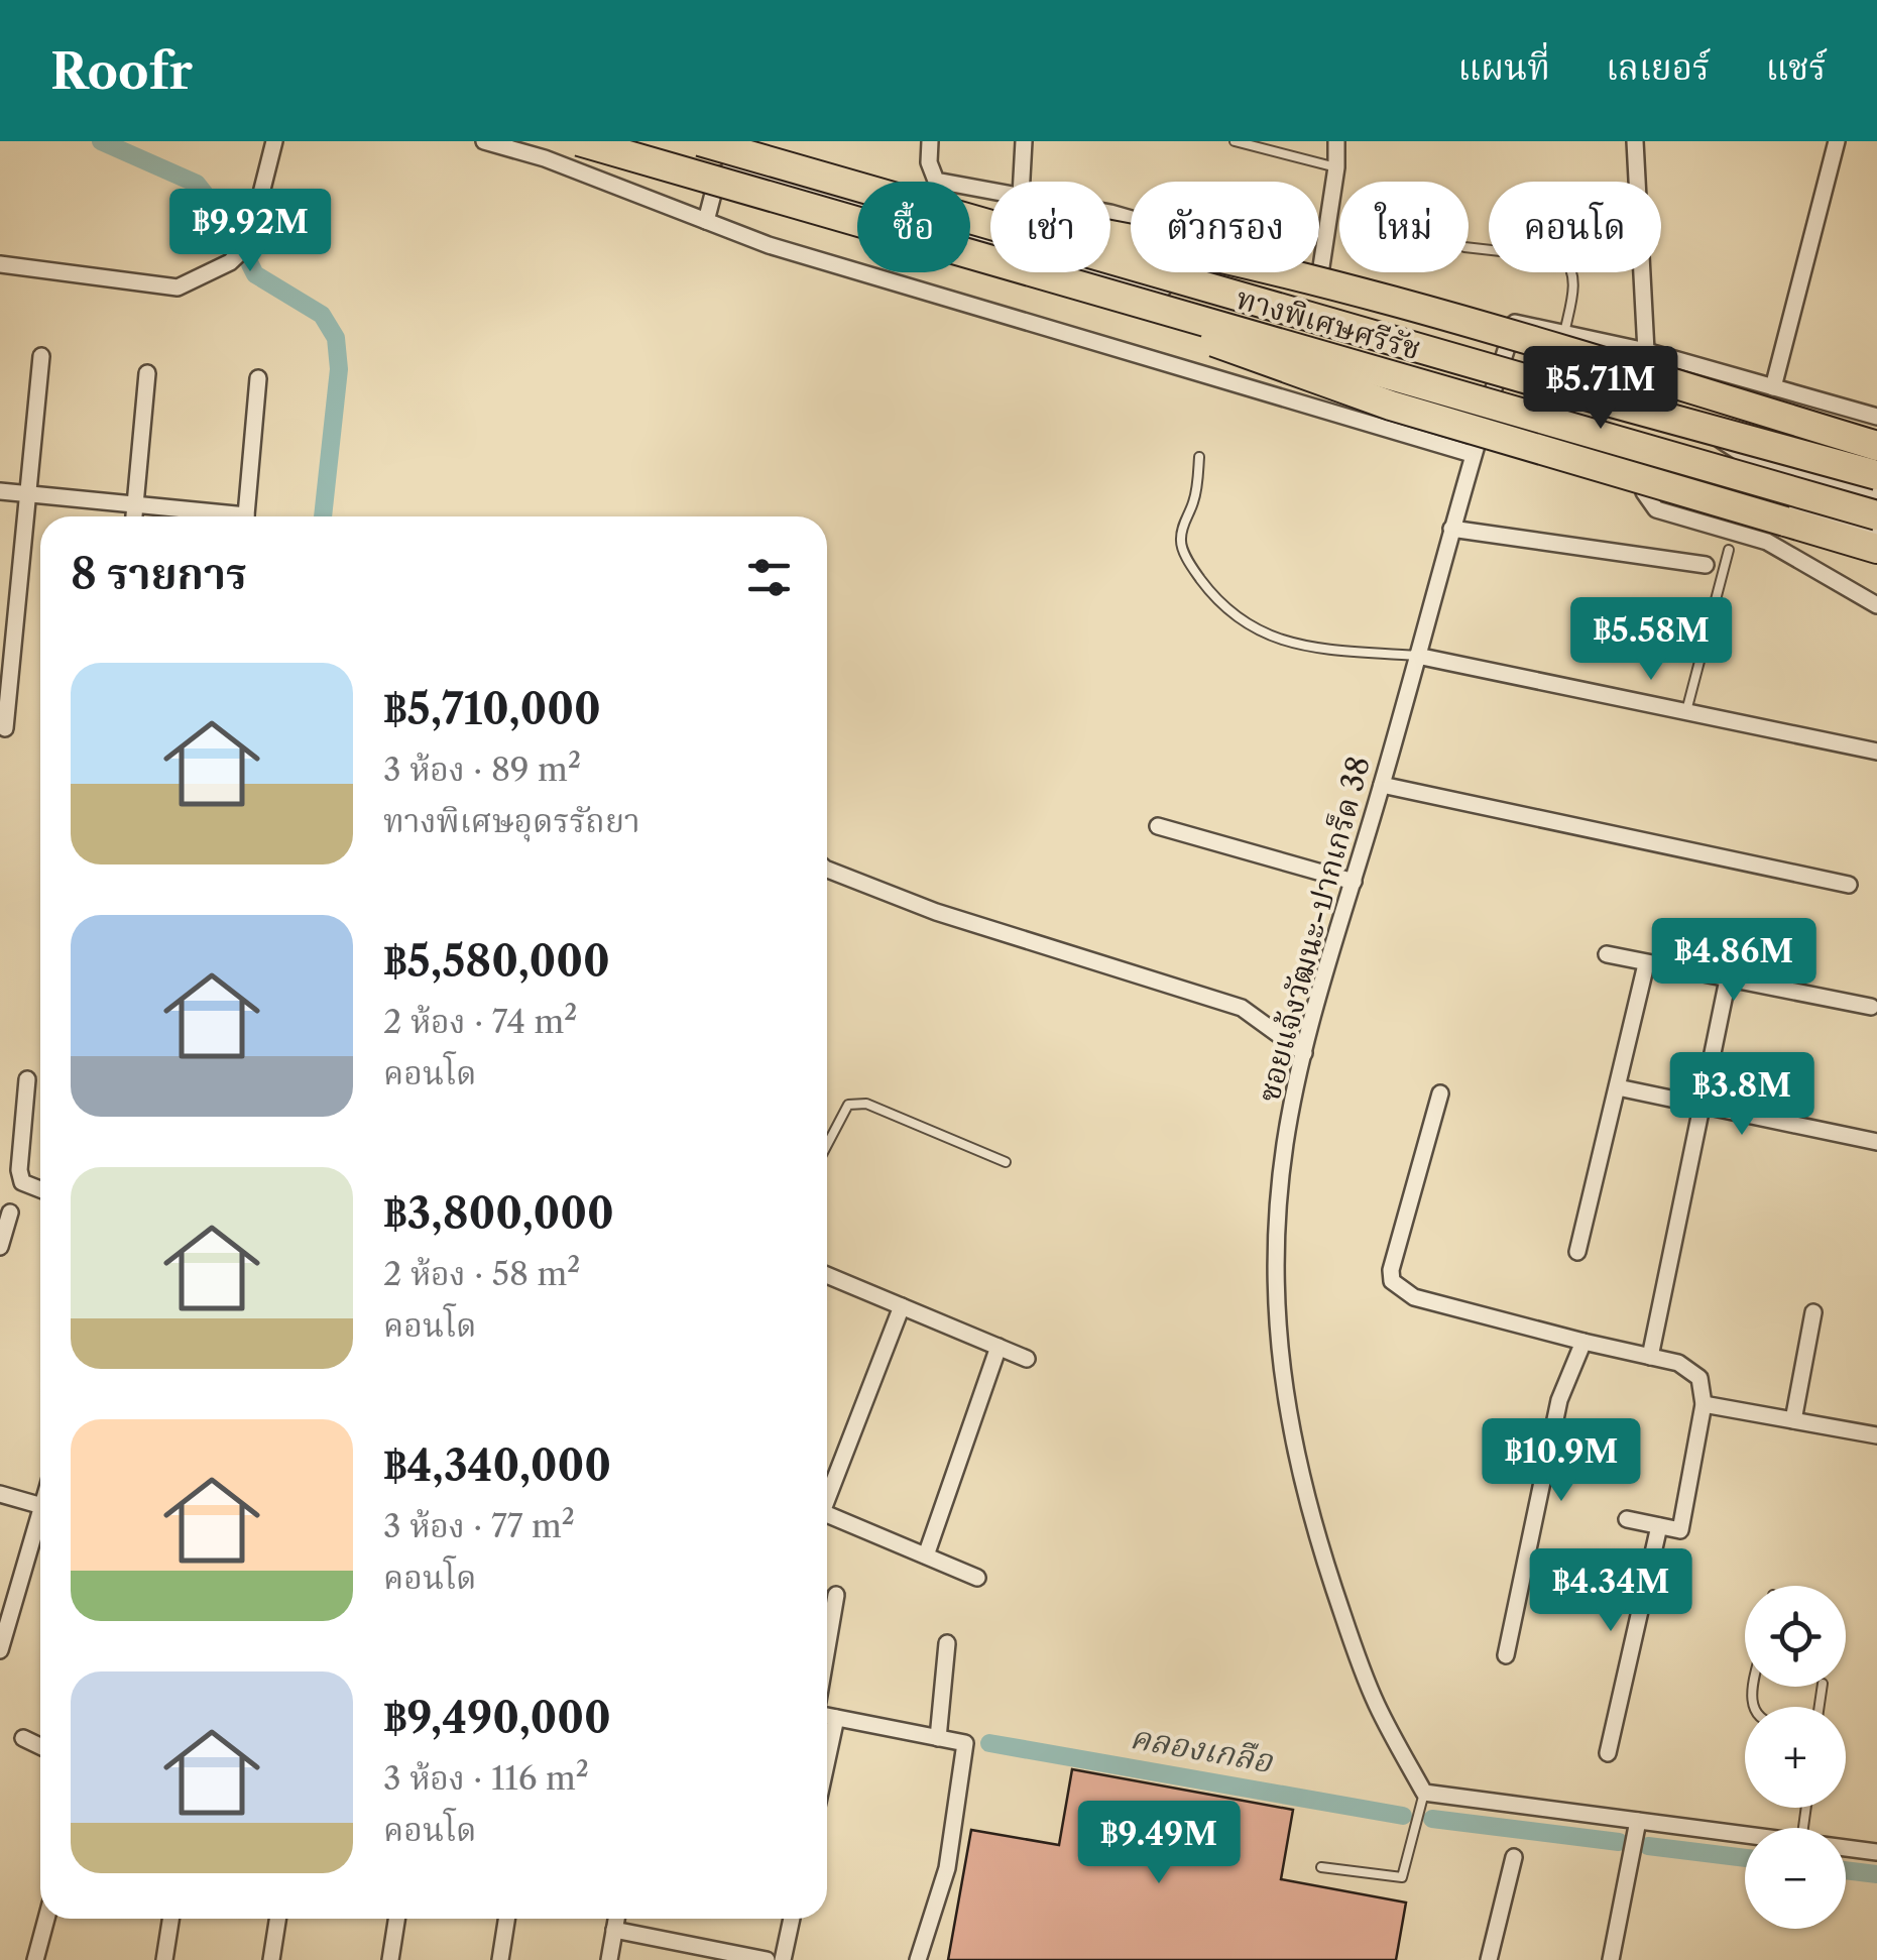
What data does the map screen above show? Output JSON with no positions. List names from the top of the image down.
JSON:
{
  "streets": {
    "highway": ["ทางพิเศษศรีรัช"],
    "street": ["ซอยแจ้งวัฒนะ-ปากเกร็ด 38"]
  },
  "water": ["คลองเกลือ"],
  "page": {
    "header": "Roofr",
    "nav": ["แผนที่", "เลเยอร์", "แชร์"],
    "chip": [
      "ซื้อ",
      "เช่า",
      "ตัวกรอง",
      "ใหม่",
      "คอนโด"
    ],
    "price": [
      "฿9.92M",
      "฿5.71M",
      "฿5.58M",
      "฿4.86M",
      "฿3.8M",
      "฿10.9M",
      "฿4.34M",
      "฿9.49M"
    ],
    "heading": "8 รายการ",
    "list": [
      {
        "name": "฿5,710,000",
        "note": "3 ห้อง · 89 m² · ทางพิเศษอุดรรัถยา"
      },
      {
        "name": "฿5,580,000",
        "note": "2 ห้อง · 74 m² · คอนโด"
      },
      {
        "name": "฿3,800,000",
        "note": "2 ห้อง · 58 m² · คอนโด"
      },
      {
        "name": "฿4,340,000",
        "note": "3 ห้อง · 77 m² · คอนโด"
      },
      {
        "name": "฿9,490,000",
        "note": "3 ห้อง · 116 m² · คอนโด"
      }
    ],
    "map_buttons": ["+", "−"]
  }
}
